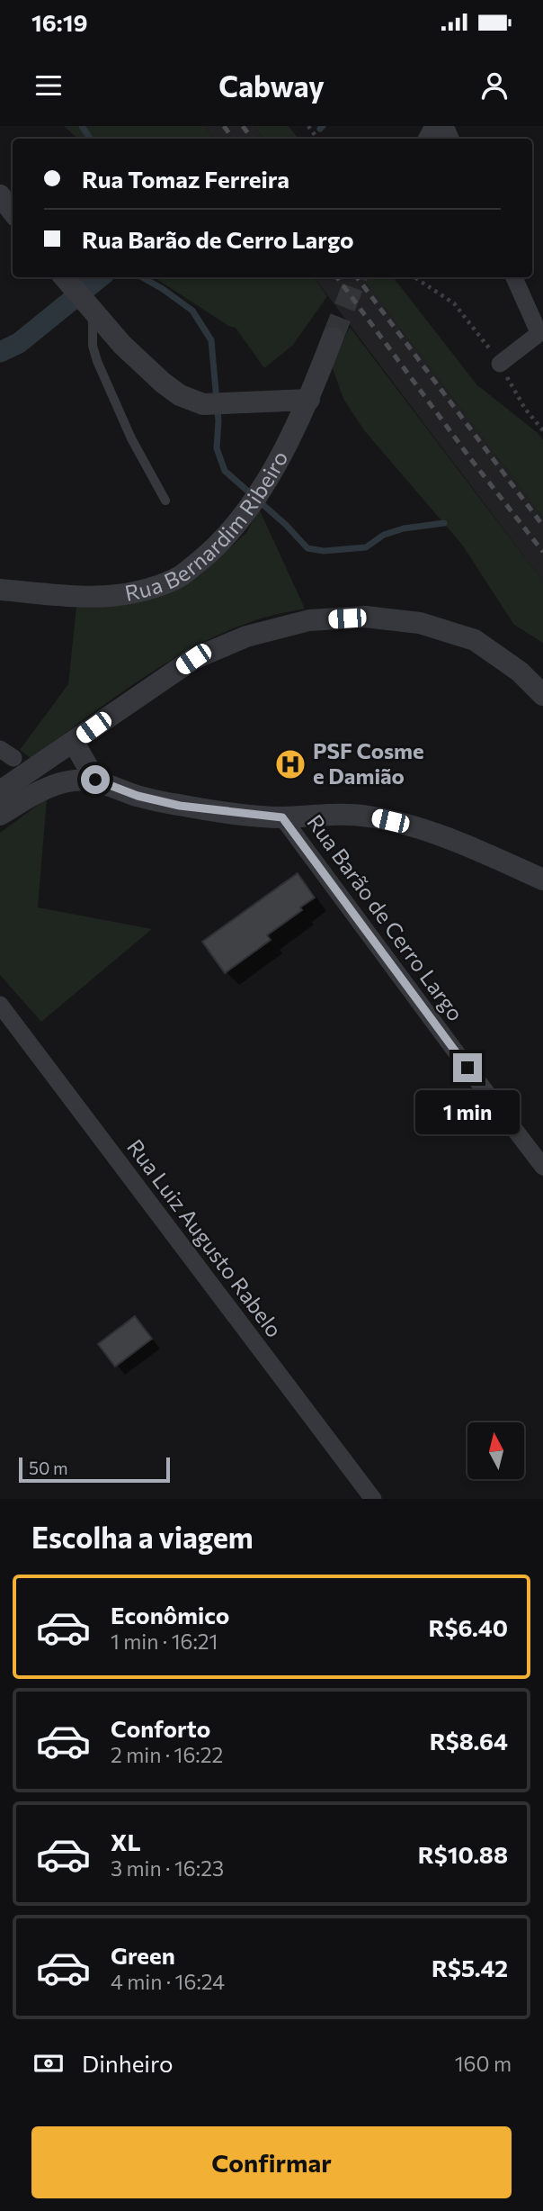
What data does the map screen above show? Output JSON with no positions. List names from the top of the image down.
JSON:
{
  "streets": {
    "street": ["Rua Bernardim Ribeiro", "Rua Barão de Cerro Largo", "Rua Luiz Augusto Rabelo"]
  },
  "places": {
    "hospital": ["PSF Cosme e Damião"]
  },
  "scale_bar": "50 m",
  "north": "top",
  "page": {
    "status": "16:19",
    "header": "Cabway",
    "banner": ["Rua Tomaz Ferreira", "Rua Barão de Cerro Largo"],
    "bubble": "1 min",
    "scale": "50 m",
    "heading": "Escolha a viagem",
    "list": [
      {
        "name": "Econômico",
        "note": "1 min · 16:21",
        "value": "R$6.40"
      },
      {
        "name": "Conforto",
        "note": "2 min · 16:22",
        "value": "R$8.64"
      },
      {
        "name": "XL",
        "note": "3 min · 16:23",
        "value": "R$10.88"
      },
      {
        "name": "Green",
        "note": "4 min · 16:24",
        "value": "R$5.42"
      }
    ],
    "pay": ["Dinheiro", "160 m"],
    "buttons": "Confirmar"
  }
}
